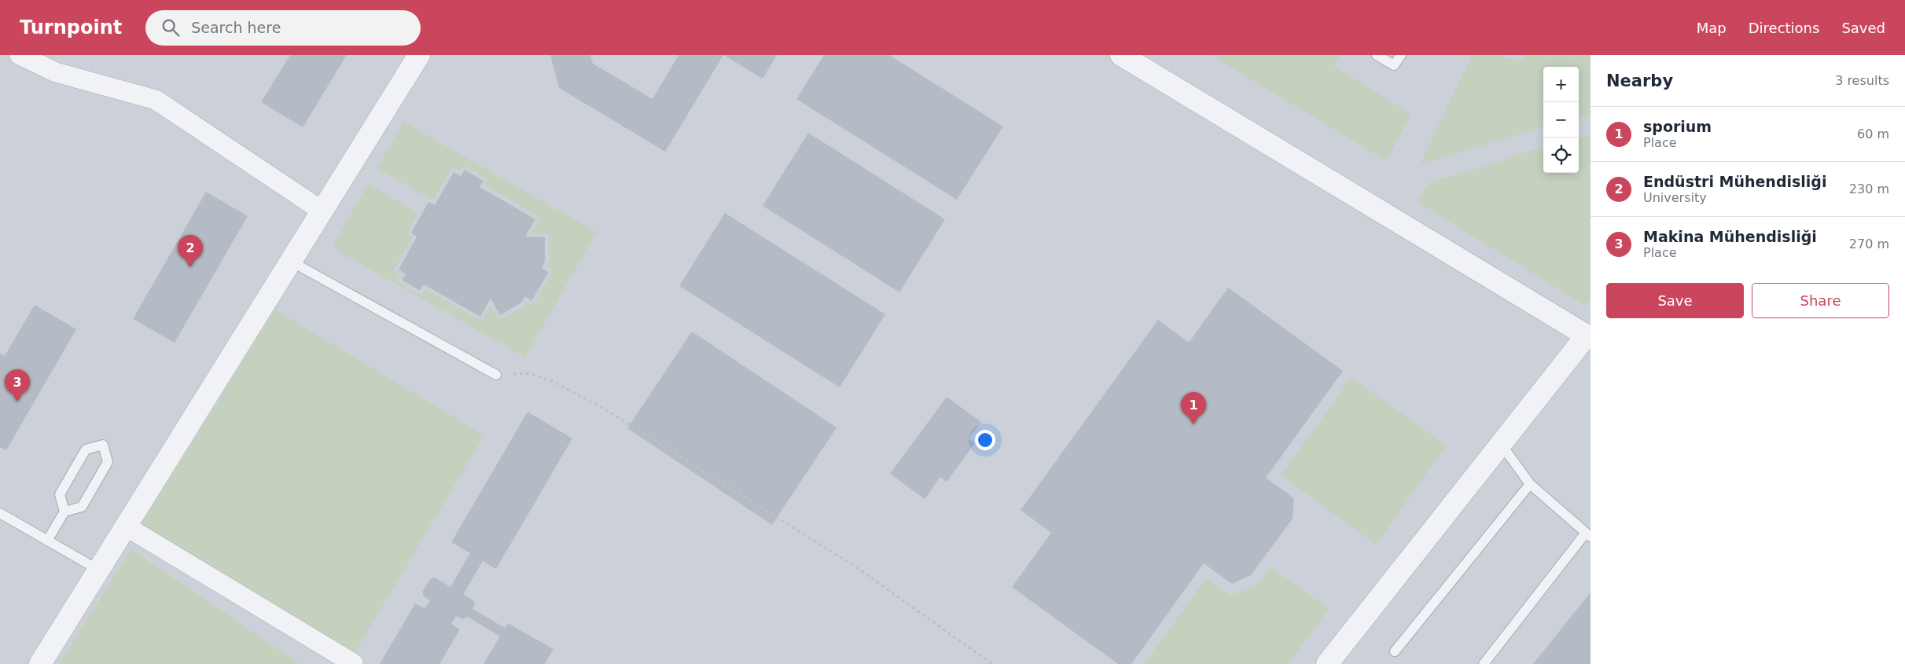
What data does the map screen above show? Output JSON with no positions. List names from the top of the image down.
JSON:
{
  "page": {
    "header": "Turnpoint",
    "search": "Search here",
    "nav": ["Map", "Directions", "Saved"],
    "heading": ["Nearby", "3 results"],
    "map_buttons": ["+", "−"],
    "list": [
      {
        "mark": "1",
        "name": "sporium",
        "note": "Place",
        "value": "60 m"
      },
      {
        "mark": "2",
        "name": "Endüstri Mühendisliği",
        "note": "University",
        "value": "230 m"
      },
      {
        "mark": "3",
        "name": "Makina Mühendisliği",
        "note": "Place",
        "value": "270 m"
      }
    ],
    "pins": ["2", "3", "1"],
    "buttons": ["Save", "Share"]
  }
}
